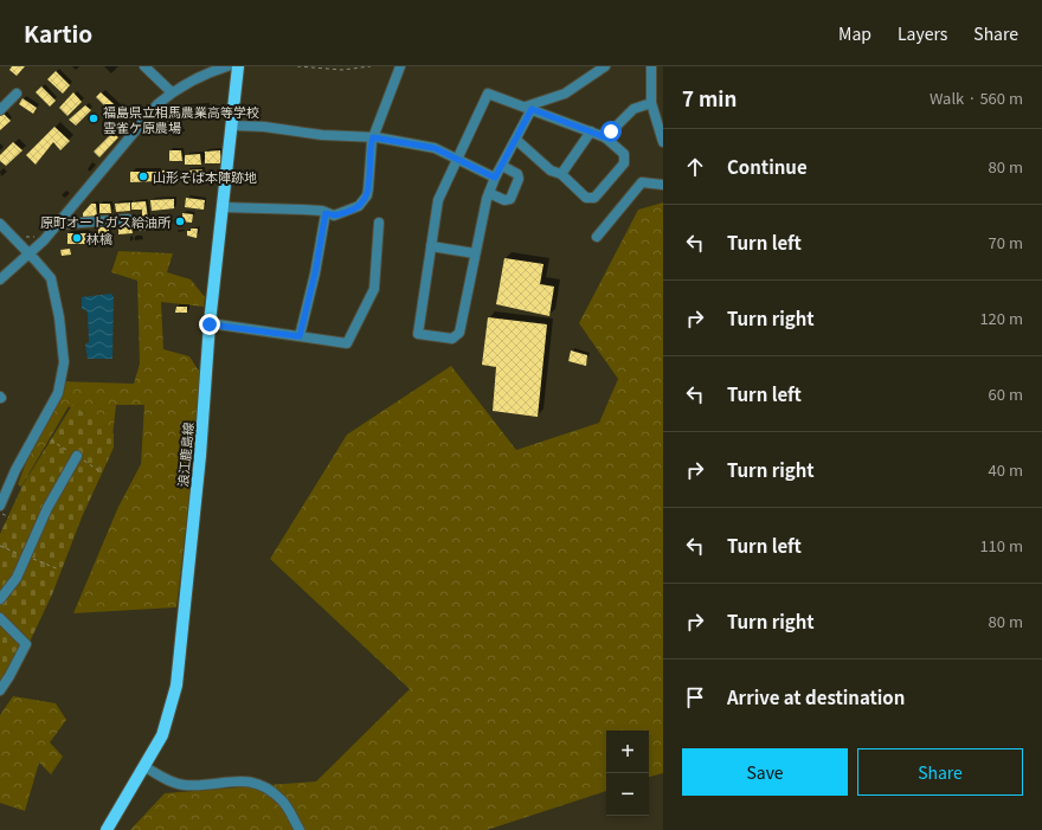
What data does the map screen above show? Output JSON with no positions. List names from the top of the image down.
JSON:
{
  "streets": {
    "main road": ["浪江鹿島線"]
  },
  "places": [
    "福島県立相馬農業高等学校 雲雀ケ原農場",
    "山形そば本陣跡地",
    "原町オートガス給油所",
    "林檎"
  ],
  "page": {
    "header": "Kartio",
    "nav": ["Map", "Layers", "Share"],
    "heading": ["7 min", "Walk · 560 m"],
    "list": [
      ["Continue", "80 m"],
      ["Turn left", "70 m"],
      ["Turn right", "120 m"],
      ["Turn left", "60 m"],
      ["Turn right", "40 m"],
      ["Turn left", "110 m"],
      ["Turn right", "80 m"],
      "Arrive at destination"
    ],
    "map_buttons": ["+", "−"],
    "buttons": ["Save", "Share"]
  }
}
